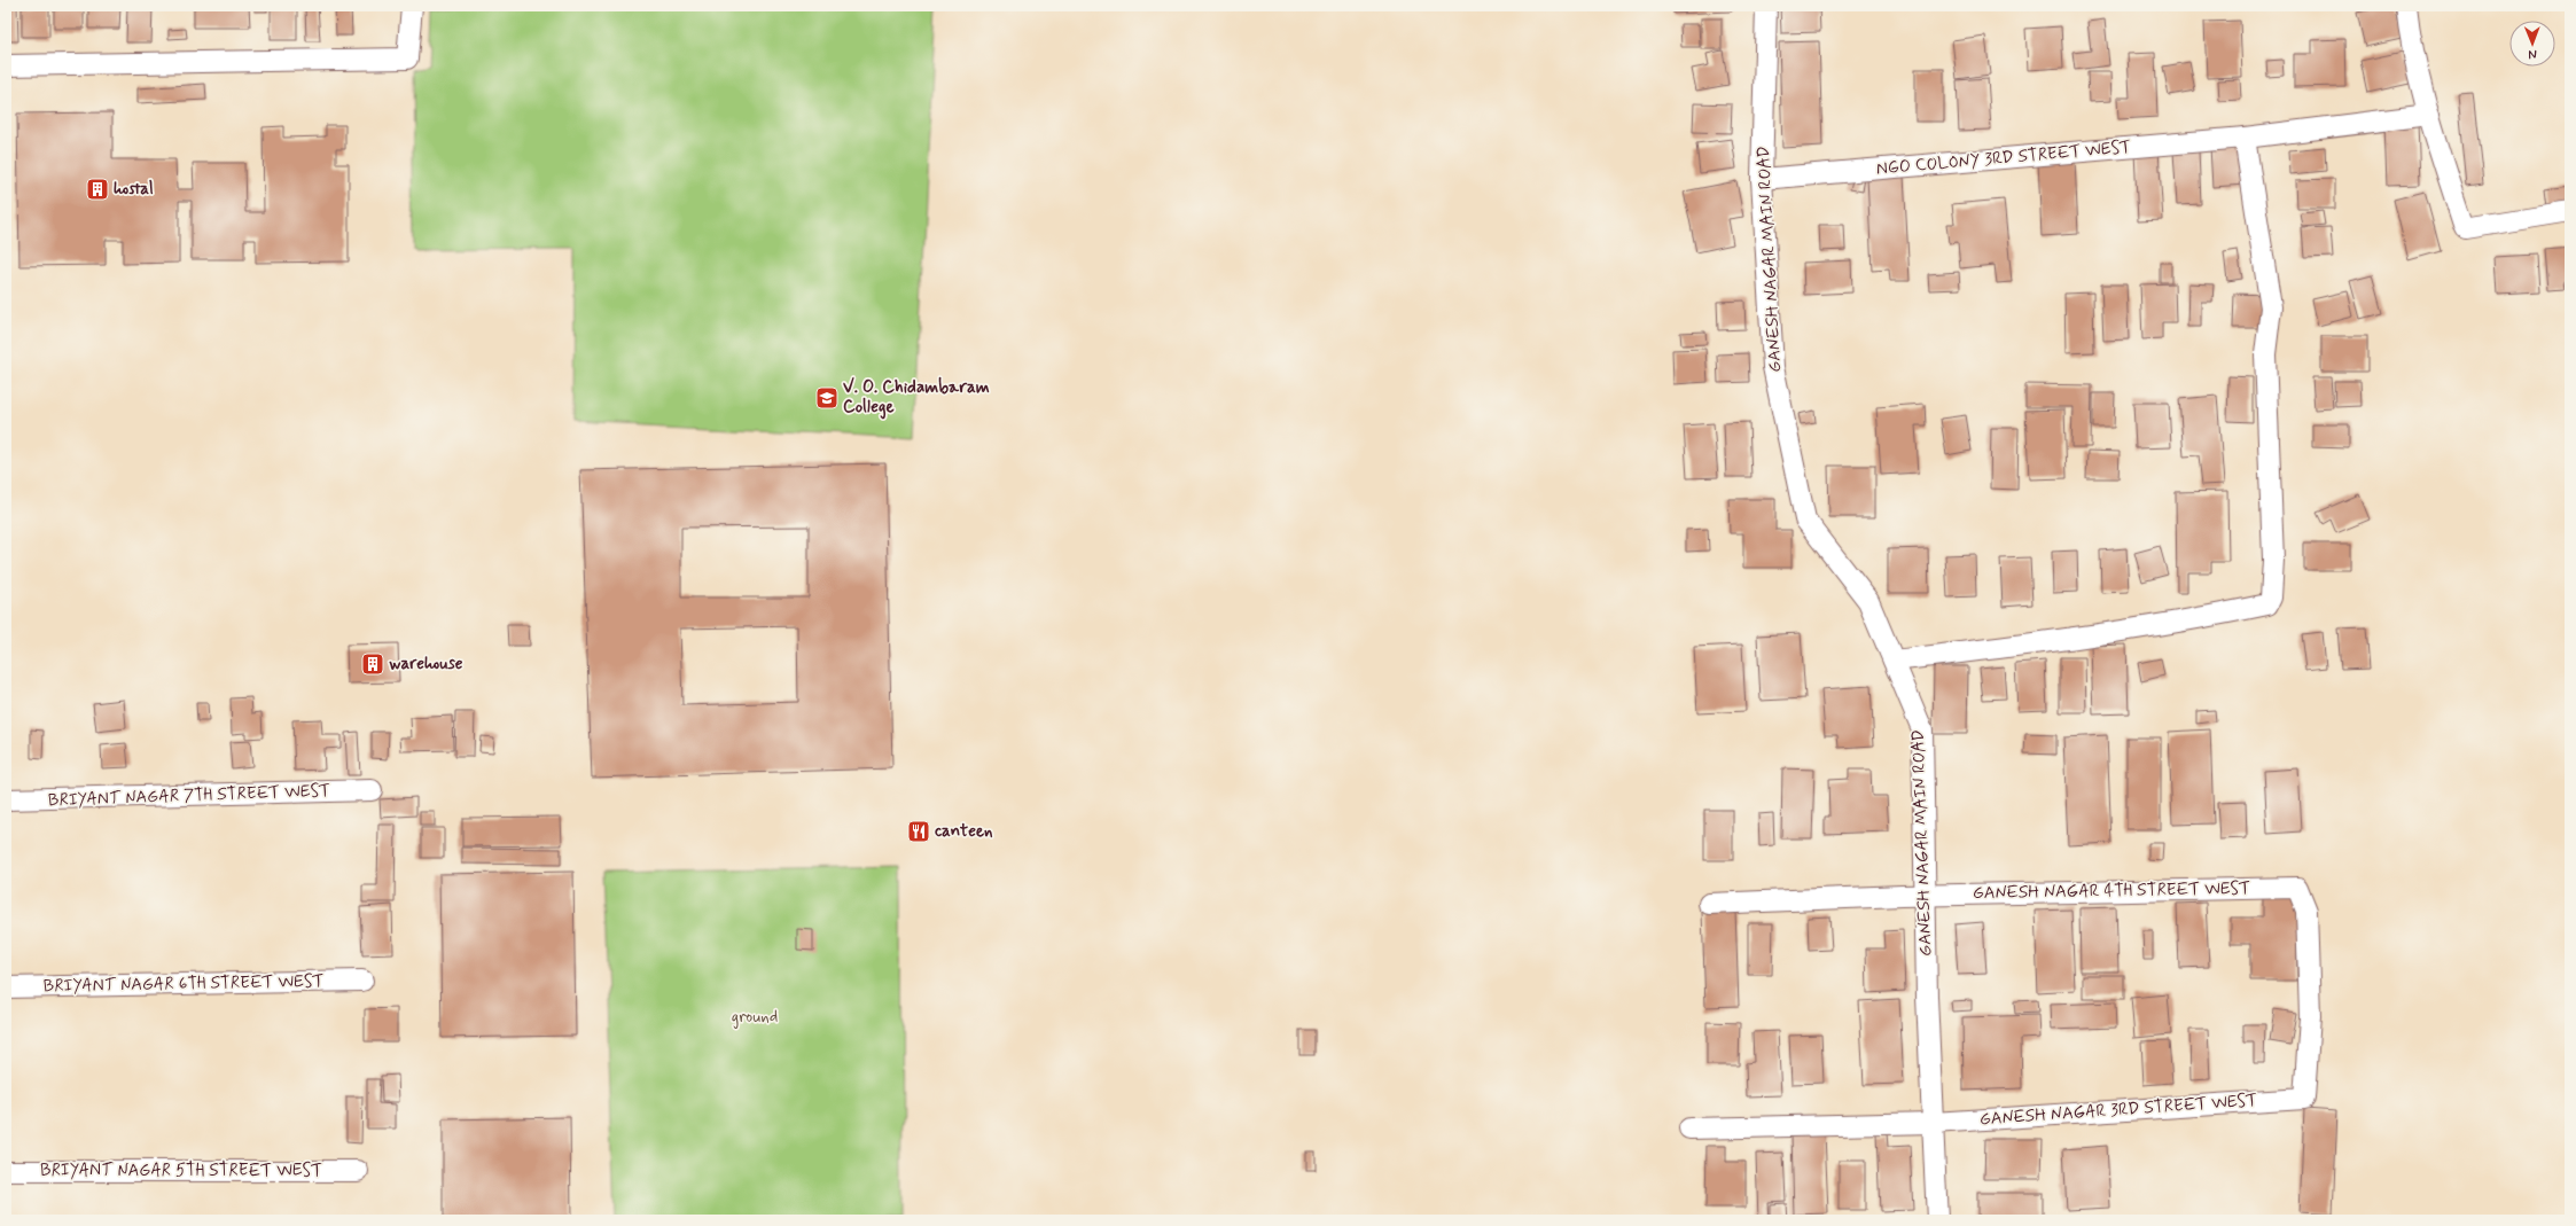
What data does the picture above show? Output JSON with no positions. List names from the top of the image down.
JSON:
{
  "streets": {
    "street": [
      "NGO COLONY 3RD STREET WEST",
      "GANESH NAGAR MAIN ROAD",
      "BRIYANT NAGAR 7TH STREET WEST",
      "GANESH NAGAR 4TH STREET WEST",
      "BRIYANT NAGAR 6TH STREET WEST",
      "GANESH NAGAR 3RD STREET WEST",
      "BRIYANT NAGAR 5TH STREET WEST"
    ]
  },
  "crossings": [
    ["NGO COLONY 3RD STREET WEST", "GANESH NAGAR MAIN ROAD"],
    ["GANESH NAGAR MAIN ROAD", "GANESH NAGAR 4TH STREET WEST"],
    ["GANESH NAGAR MAIN ROAD", "GANESH NAGAR 3RD STREET WEST"],
    ["GANESH NAGAR 4TH STREET WEST", "GANESH NAGAR 3RD STREET WEST"]
  ],
  "parks": ["ground"],
  "places": {
    "building": ["hostal", "warehouse"],
    "school or university": ["V. O. Chidambaram College"],
    "restaurant": ["canteen"]
  },
  "north": "bottom"
}
